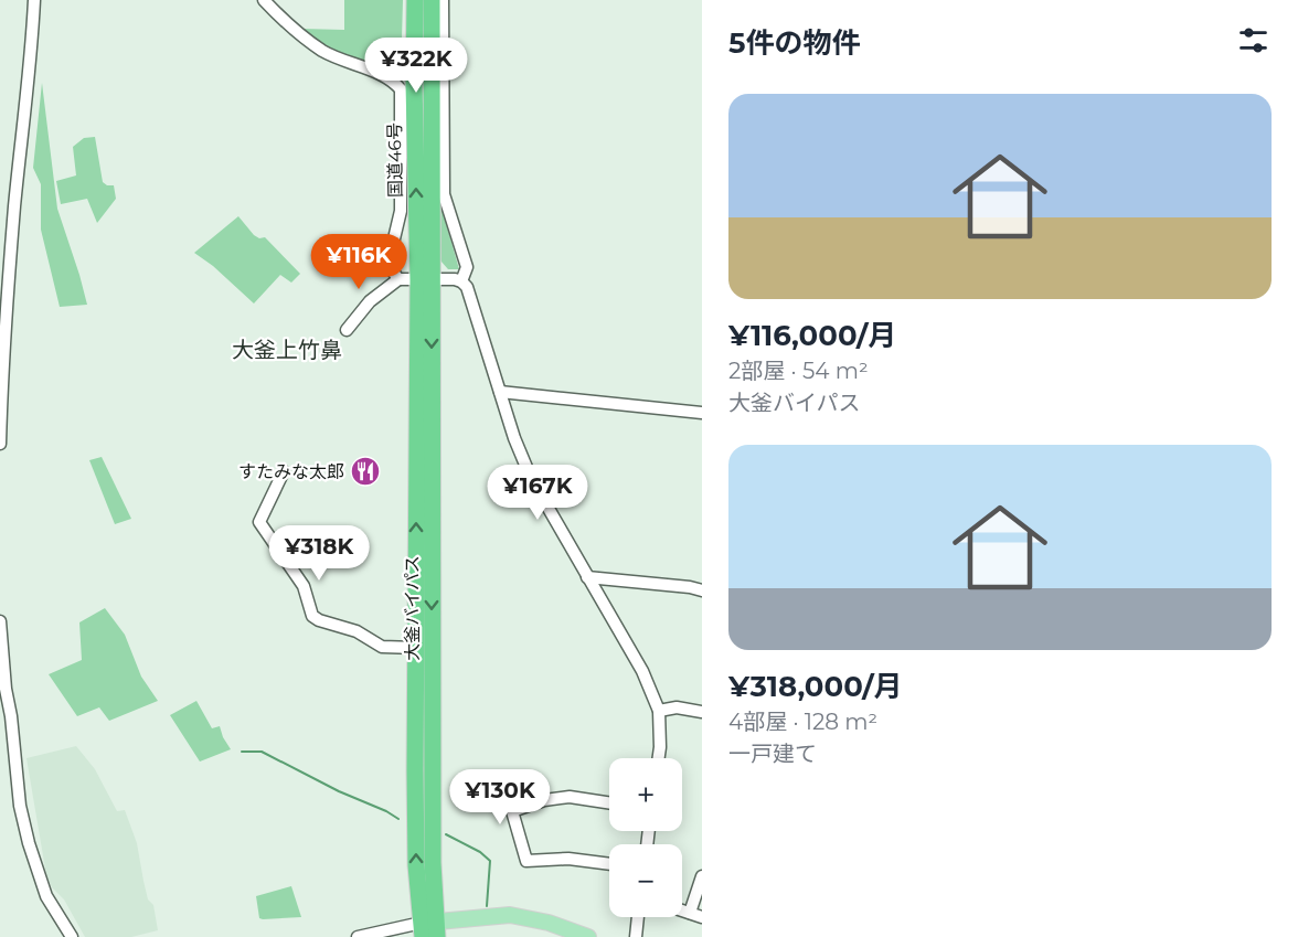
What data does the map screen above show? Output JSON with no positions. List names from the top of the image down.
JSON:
{
  "streets": {
    "highway": ["国道46号", "大釜バイパス"]
  },
  "crossings": [
    ["国道46号", "大釜バイパス"]
  ],
  "districts": ["大釜上竹鼻"],
  "places": {
    "restaurant": ["すたみな太郎"]
  },
  "page": {
    "heading": "5件の物件",
    "price": [
      "¥322K",
      "¥116K",
      "¥167K",
      "¥318K",
      "¥130K"
    ],
    "list": [
      {
        "name": "¥116,000/月",
        "note": "2部屋 · 54 m² · 大釜バイパス"
      },
      {
        "name": "¥318,000/月",
        "note": "4部屋 · 128 m² · 一戸建て"
      }
    ],
    "map_buttons": ["+", "−"]
  }
}
